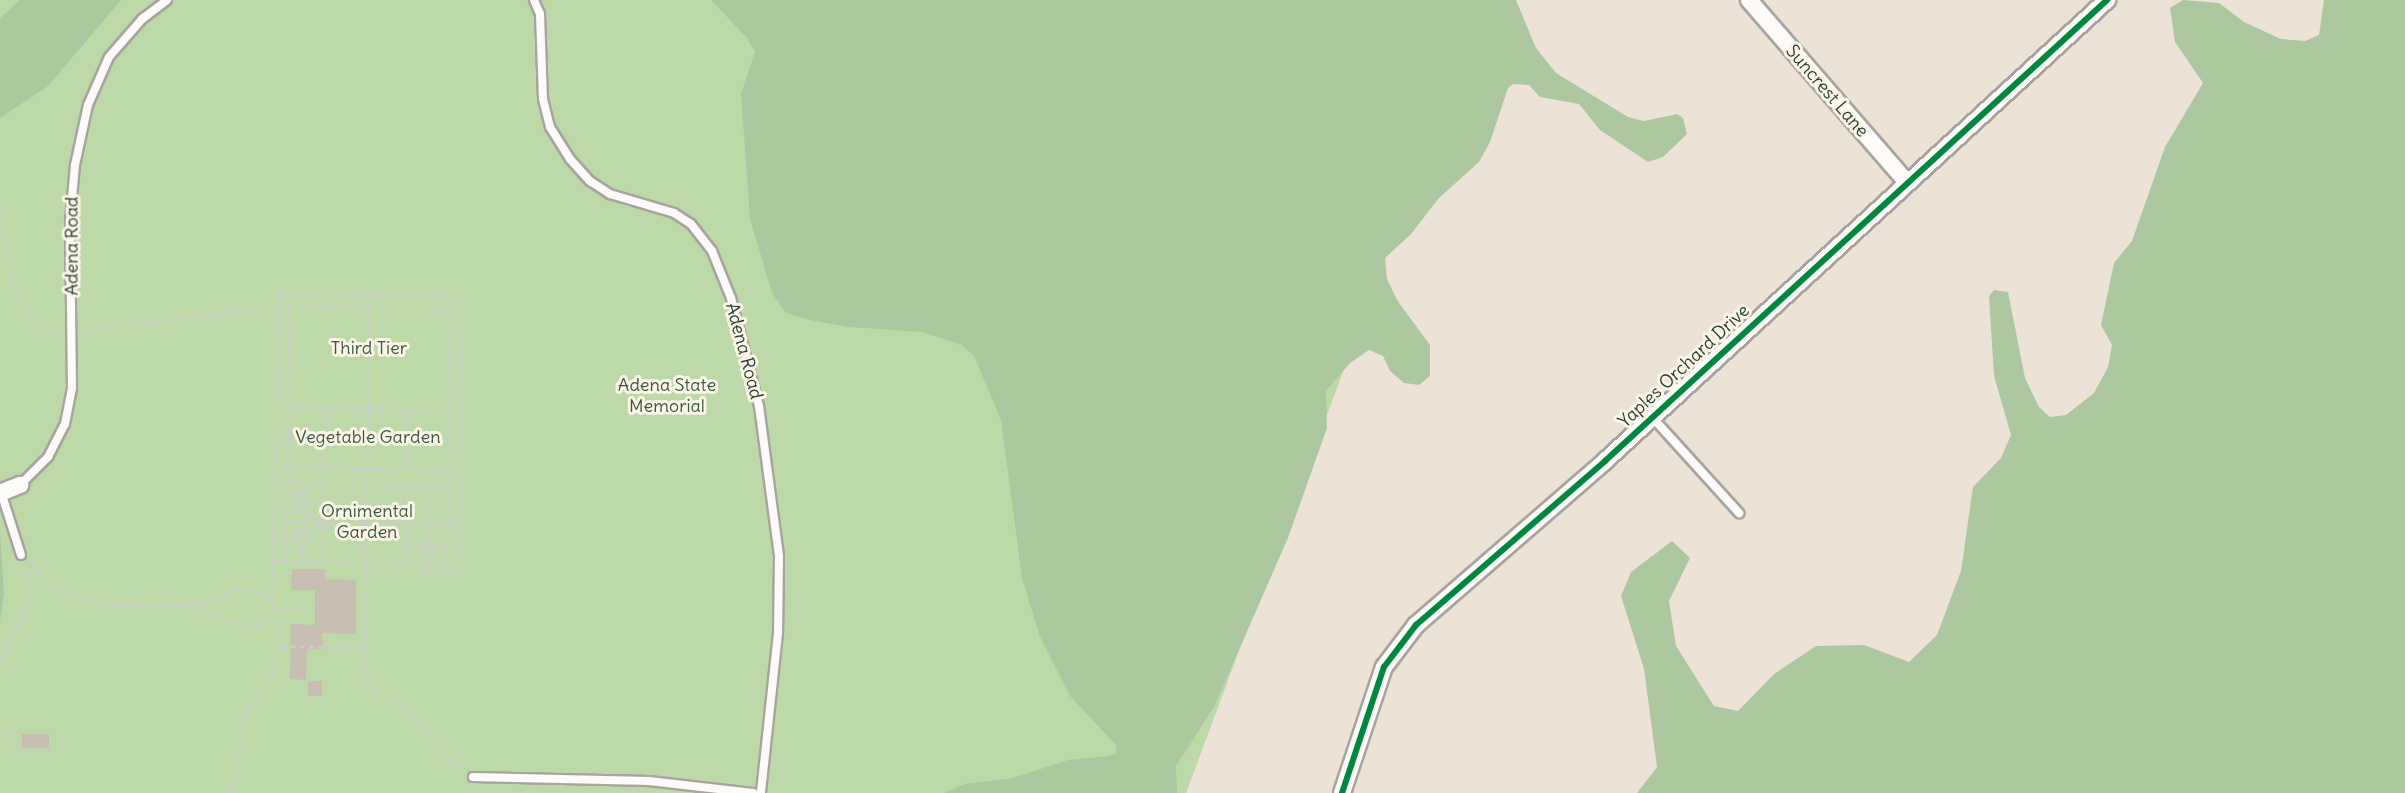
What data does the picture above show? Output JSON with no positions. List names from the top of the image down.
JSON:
{
  "streets": {
    "street": ["Suncrest Lane", "Adena Road", "Yaples Orchard Drive"]
  },
  "crossings": [
    ["Suncrest Lane", "Yaples Orchard Drive"]
  ],
  "parks": [
    "Third Tier",
    "Adena State Memorial",
    "Vegetable Garden",
    "Ornimental Garden"
  ]
}
